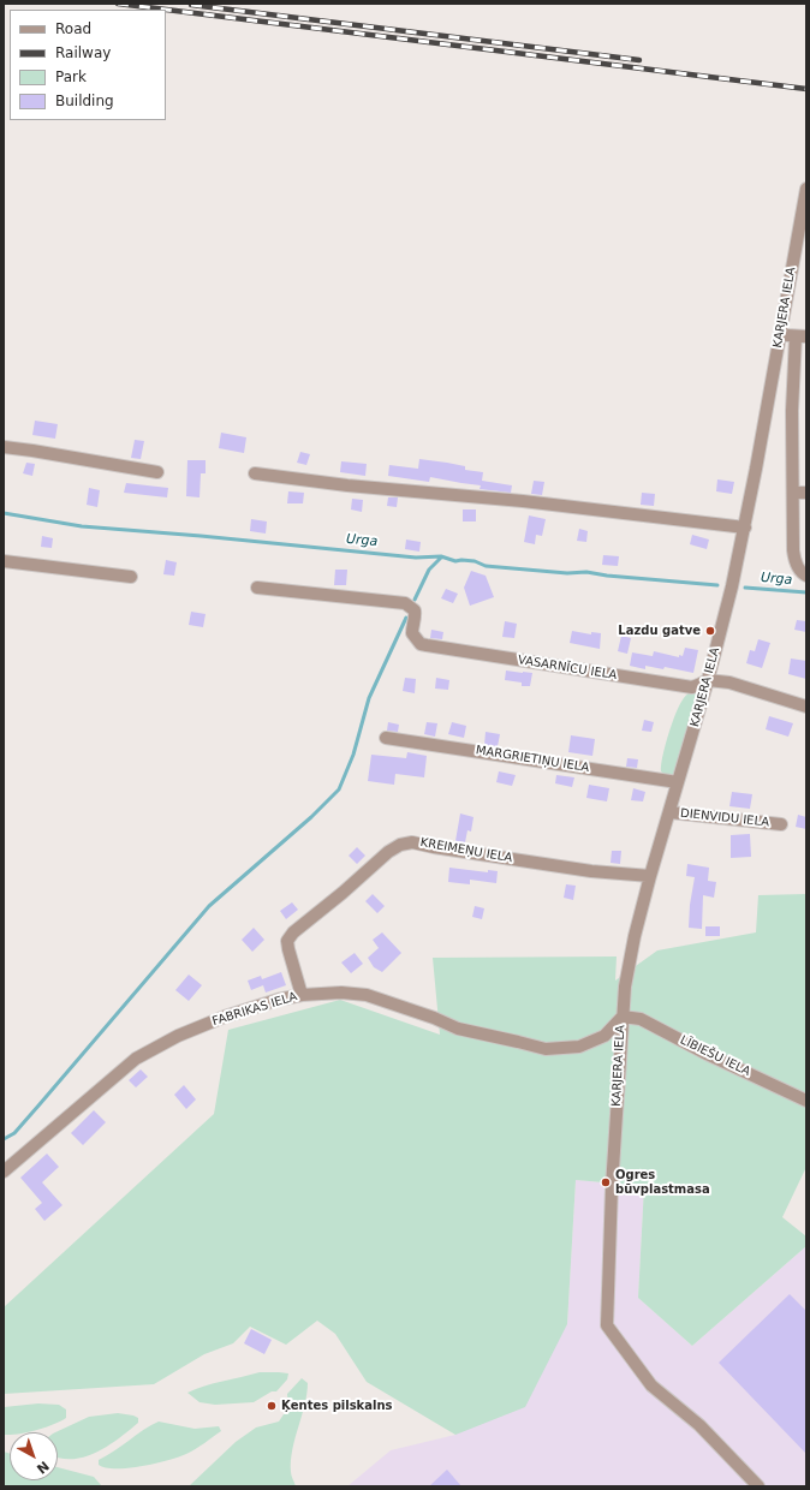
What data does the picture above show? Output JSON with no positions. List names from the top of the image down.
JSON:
{
  "streets": {
    "street": [
      "KARJERA IELA",
      "VASARNĪCU IELA",
      "MARGRIETIŅU IELA",
      "DIENVIDU IELA",
      "KREIMEŅU IELA",
      "FABRIKAS IELA",
      "LĪBIEŠU IELA"
    ]
  },
  "crossings": [
    ["KARJERA IELA", "VASARNĪCU IELA"],
    ["KARJERA IELA", "MARGRIETIŅU IELA"],
    ["KARJERA IELA", "DIENVIDU IELA"],
    ["KARJERA IELA", "KREIMEŅU IELA"],
    ["KARJERA IELA", "FABRIKAS IELA"],
    ["KARJERA IELA", "LĪBIEŠU IELA"],
    ["KREIMEŅU IELA", "FABRIKAS IELA"],
    ["FABRIKAS IELA", "LĪBIEŠU IELA"]
  ],
  "water": ["Urga"],
  "places": ["Lazdu gatve", "Ogres būvplastmasa", "Ķentes pilskalns"],
  "legend": [
    "Road",
    "Railway",
    "Park",
    "Building"
  ],
  "north": "bottom right"
}
